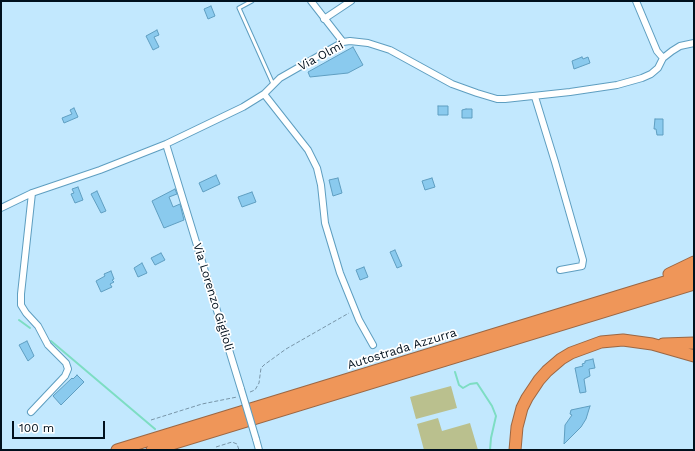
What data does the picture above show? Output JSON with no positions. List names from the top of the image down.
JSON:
{
  "streets": {
    "highway": ["Autostrada Azzurra"],
    "street": ["Via Olmi", "Via Lorenzo Giglioli"]
  },
  "crossings": [
    ["Via Olmi", "Via Lorenzo Giglioli"]
  ],
  "scale_bar": "100 m"
}
